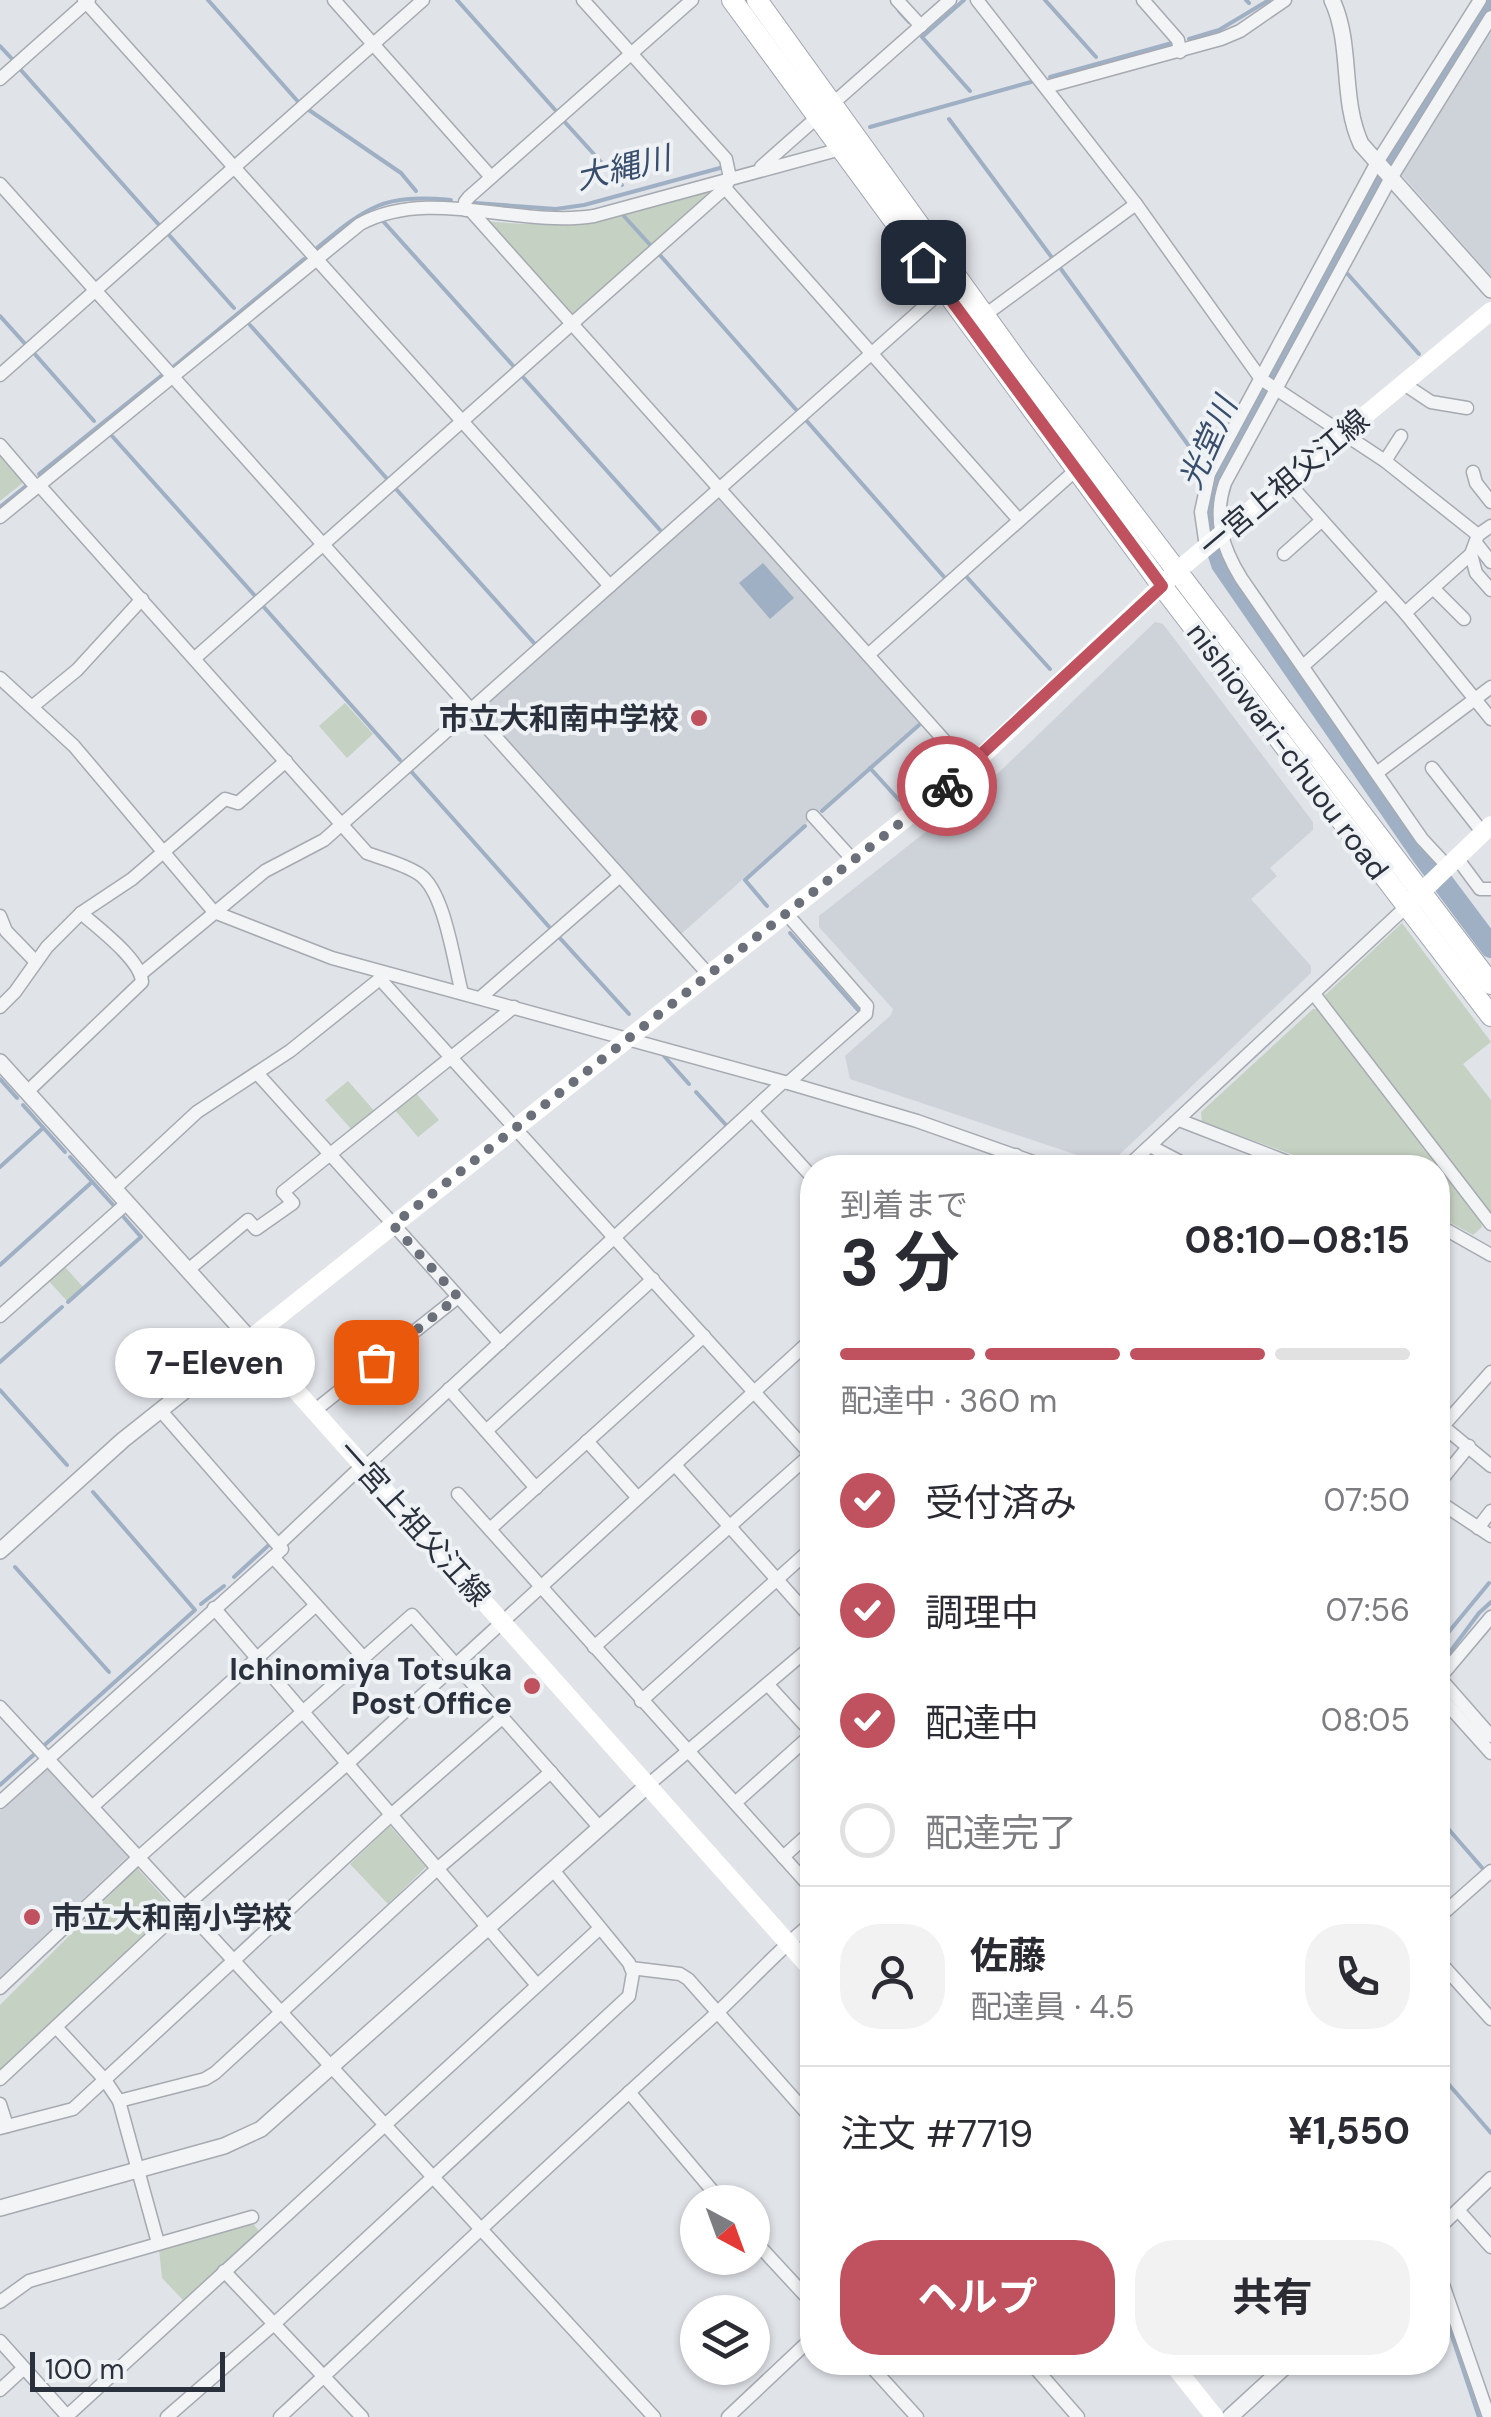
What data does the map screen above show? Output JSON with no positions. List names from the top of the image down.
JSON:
{
  "streets": {
    "main road": ["一宮上祖父江線", "nishiowari-chuou road"]
  },
  "crossings": [
    ["一宮上祖父江線", "nishiowari-chuou road"]
  ],
  "water": ["大縄川", "光堂川"],
  "places": [
    "市立大和南中学校",
    "7-Eleven",
    "Ichinomiya Totsuka Post Office",
    "市立大和南小学校"
  ],
  "scale_bar": "100 m",
  "north": "bottom right",
  "page": {
    "heading": ["3 分", "到着まで", "08:10–08:15"],
    "panel": [
      "佐藤",
      "配達員 · 4.5",
      "注文 #7719",
      "¥1,550"
    ],
    "bar": "配達中 · 360 m",
    "bubble": "7-Eleven",
    "list": [
      ["受付済み", "07:50"],
      ["調理中", "07:56"],
      ["配達中", "08:05"],
      "配達完了"
    ],
    "buttons": ["ヘルプ", "共有"],
    "scale": "100 m"
  }
}
